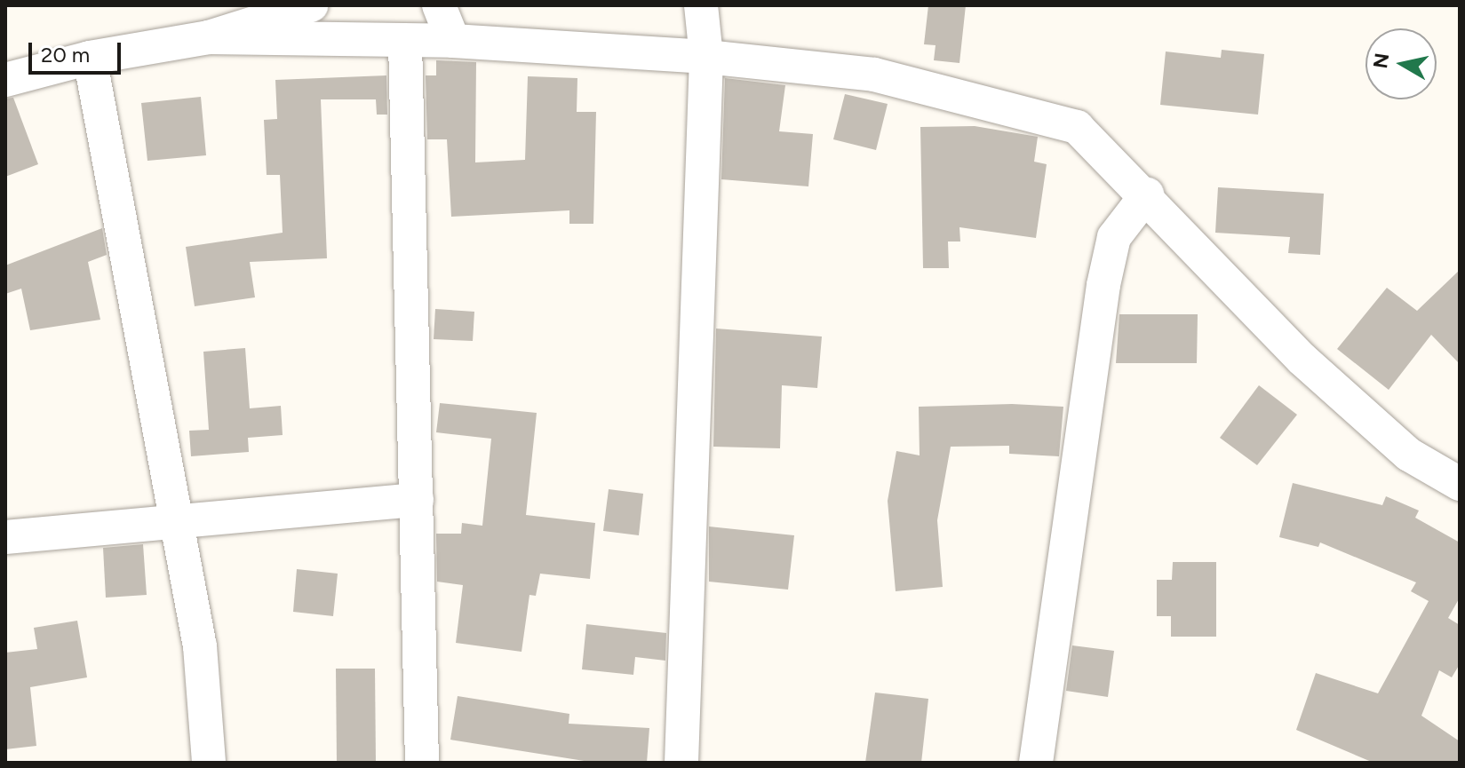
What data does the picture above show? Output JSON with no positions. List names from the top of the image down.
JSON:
{
  "scale_bar": "20 m",
  "north": "left"
}
